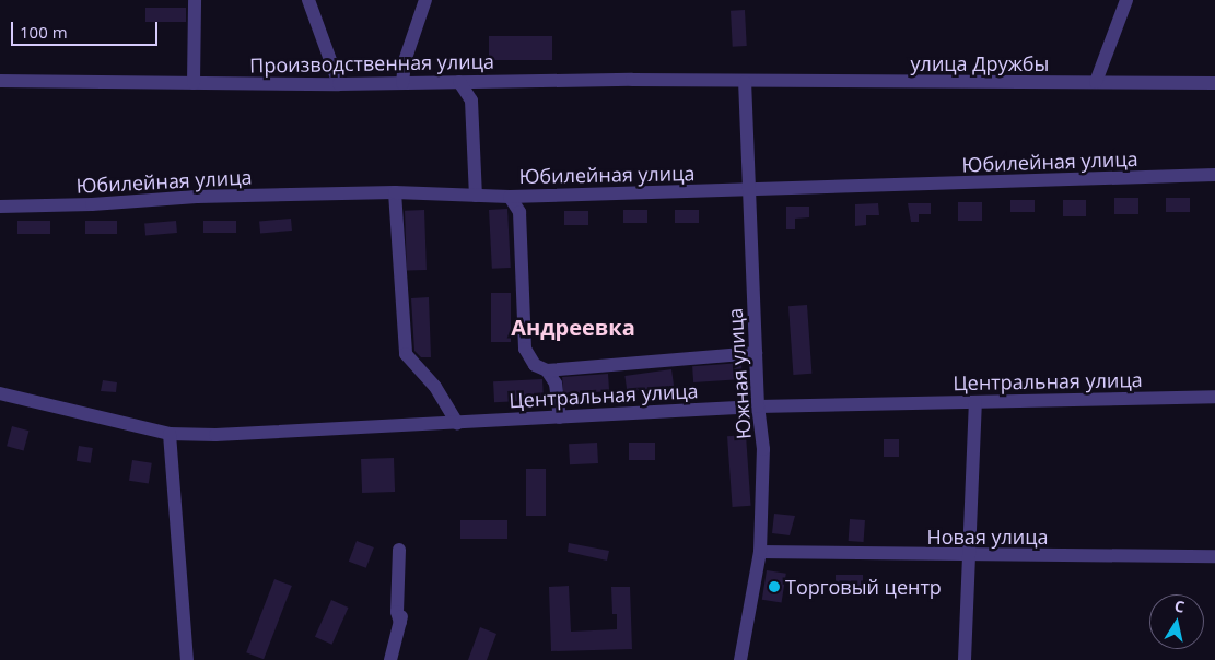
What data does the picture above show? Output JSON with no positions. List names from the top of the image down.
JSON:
{
  "streets": {
    "street": [
      "Производственная улица",
      "улица Дружбы",
      "Юбилейная улица",
      "Южная улица",
      "Центральная улица",
      "Новая улица"
    ]
  },
  "crossings": [
    ["Производственная улица", "улица Дружбы"],
    ["Производственная улица", "Южная улица"],
    ["улица Дружбы", "Южная улица"],
    ["Юбилейная улица", "Южная улица"],
    ["Южная улица", "Центральная улица"],
    ["Южная улица", "Новая улица"]
  ],
  "districts": ["Андреевка"],
  "places": ["Торговый центр"],
  "scale_bar": "100 m",
  "north": "top"
}
